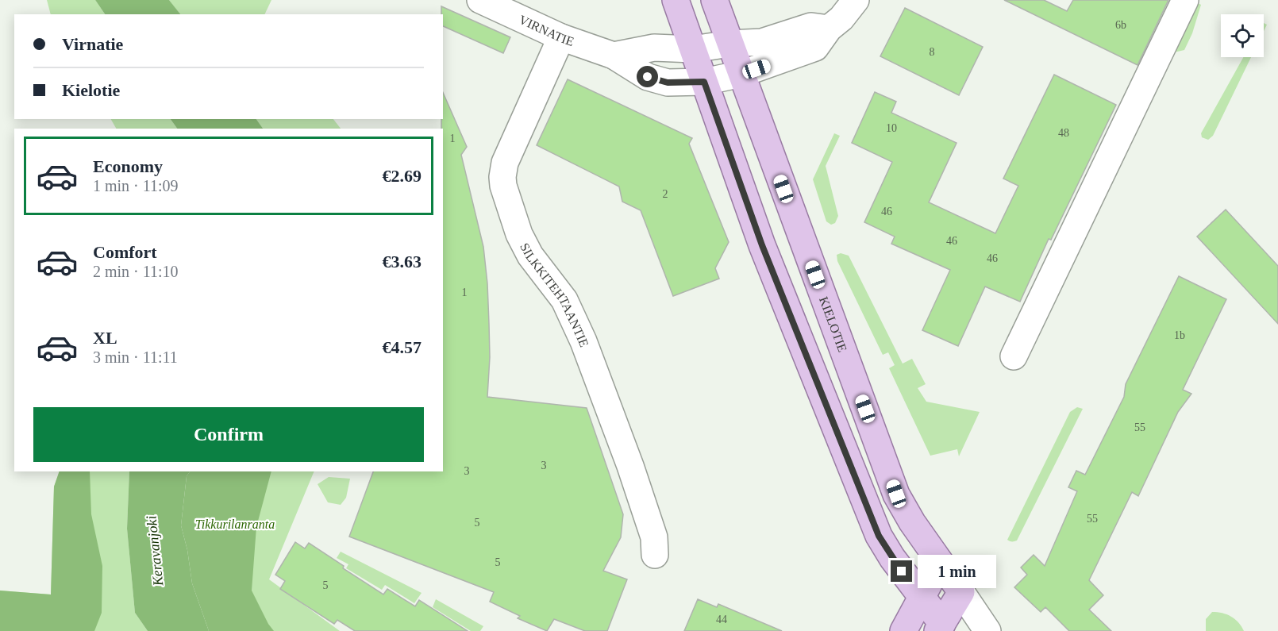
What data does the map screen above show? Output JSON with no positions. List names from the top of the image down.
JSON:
{
  "streets": {
    "main road": ["KIELOTIE"],
    "street": ["VIRNATIE", "SILKKITEHTAANTIE"]
  },
  "crossings": [
    ["VIRNATIE", "SILKKITEHTAANTIE"],
    ["VIRNATIE", "KIELOTIE"]
  ],
  "water": ["Keravanjoki"],
  "parks": ["Tikkurilanranta"],
  "house_numbers": [
    "6b",
    "8",
    "10",
    "48",
    "1",
    "2",
    "46",
    "46",
    "46",
    "1",
    "1b",
    "55",
    "3",
    "3",
    "55",
    "5",
    "5",
    "5",
    "44"
  ],
  "page": {
    "banner": ["Virnatie", "Kielotie"],
    "list": [
      {
        "name": "Economy",
        "note": "1 min · 11:09",
        "value": "€2.69"
      },
      {
        "name": "Comfort",
        "note": "2 min · 11:10",
        "value": "€3.63"
      },
      {
        "name": "XL",
        "note": "3 min · 11:11",
        "value": "€4.57"
      }
    ],
    "buttons": "Confirm",
    "bubble": "1 min"
  }
}
